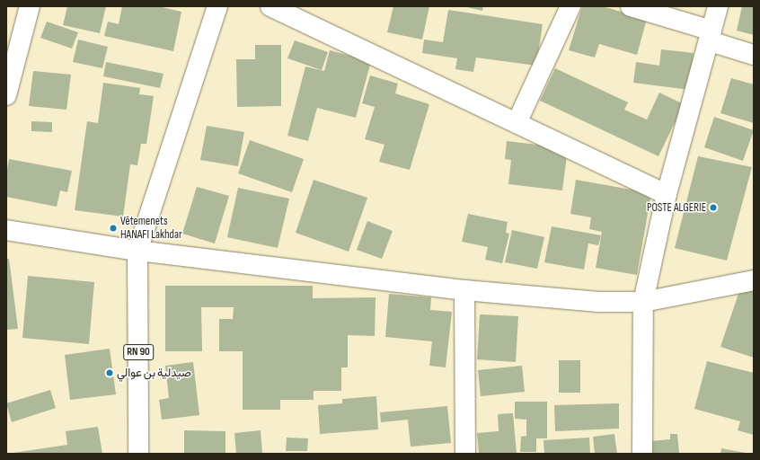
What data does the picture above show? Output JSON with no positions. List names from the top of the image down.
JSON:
{
  "streets": {
    "street": ["RN 90"]
  },
  "places": ["POSTE ALGERIE", "Vêtemenets HANAFI Lakhdar", "صيدلية بن عوالي"]
}
